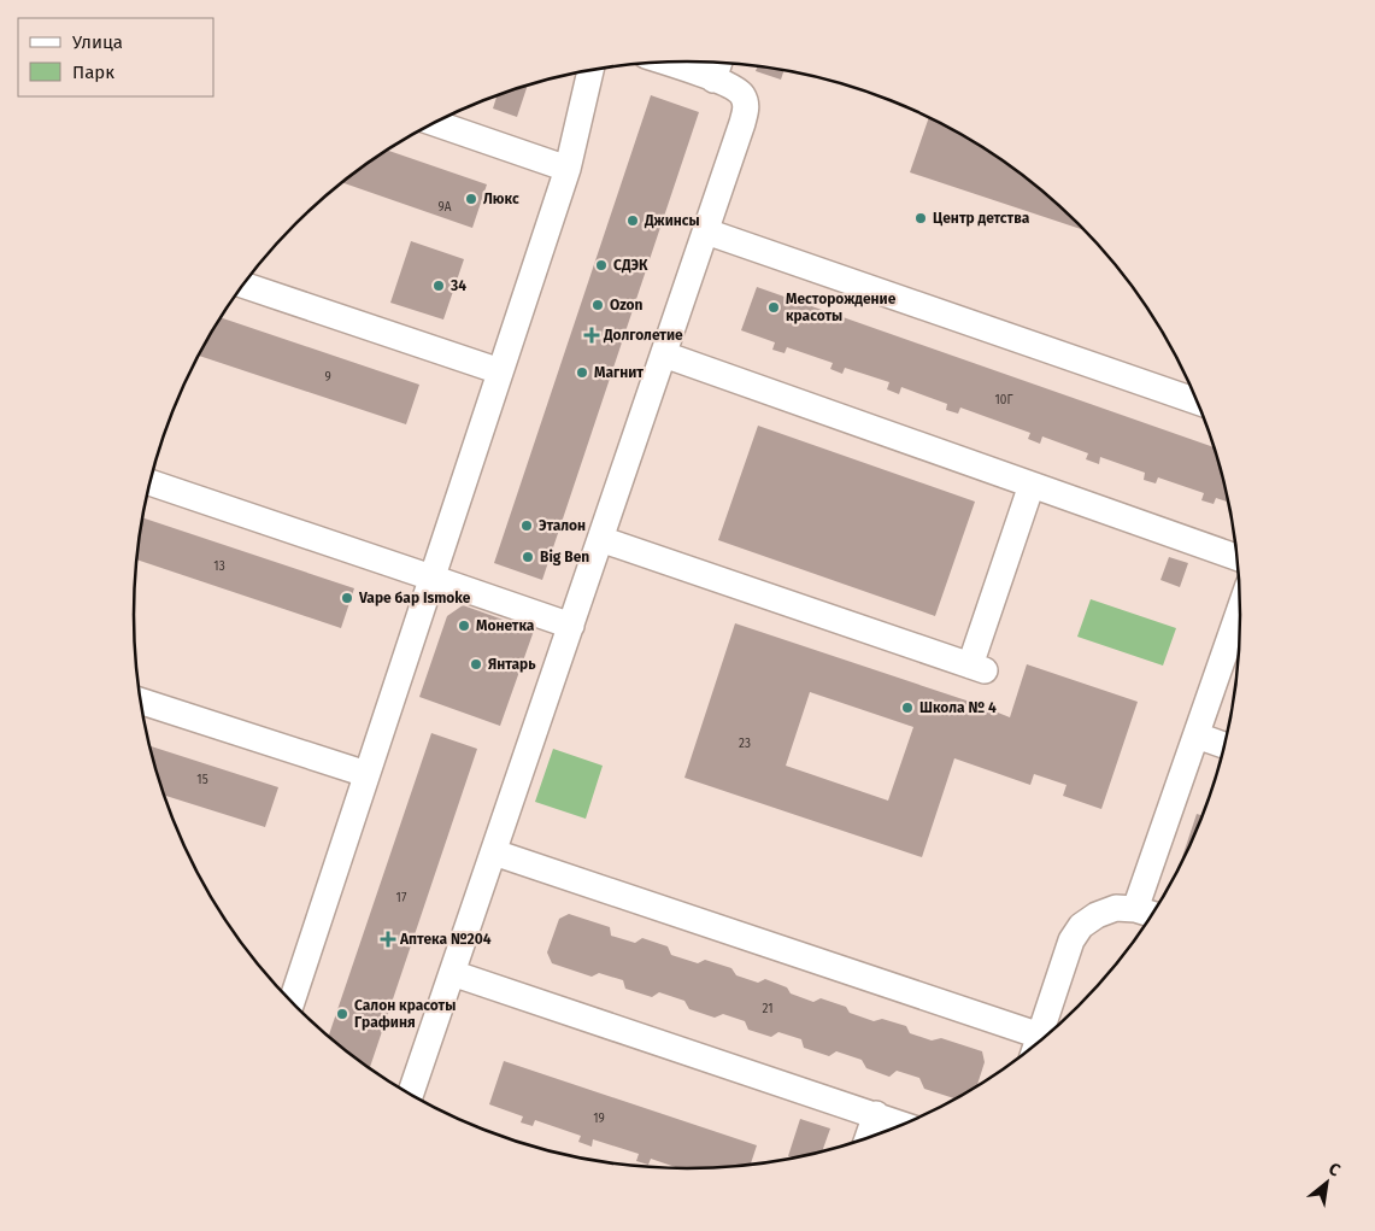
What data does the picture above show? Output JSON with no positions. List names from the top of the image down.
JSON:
{
  "places": {
    "other": [
      "Люкс",
      "Центр детства",
      "Джинсы",
      "СДЭК",
      "34",
      "Ozon",
      "Месторождение красоты",
      "Магнит",
      "Эталон",
      "Big Ben",
      "Vape бар Ismoke",
      "Монетка",
      "Янтарь",
      "Школа № 4",
      "Салон красоты Графиня"
    ],
    "health": ["Долголетие", "Аптека №204"]
  },
  "house_numbers": [
    "9А",
    "9",
    "10Г",
    "13",
    "23",
    "15",
    "17",
    "21",
    "19"
  ],
  "legend": ["Улица", "Парк"],
  "north": "top right"
}
